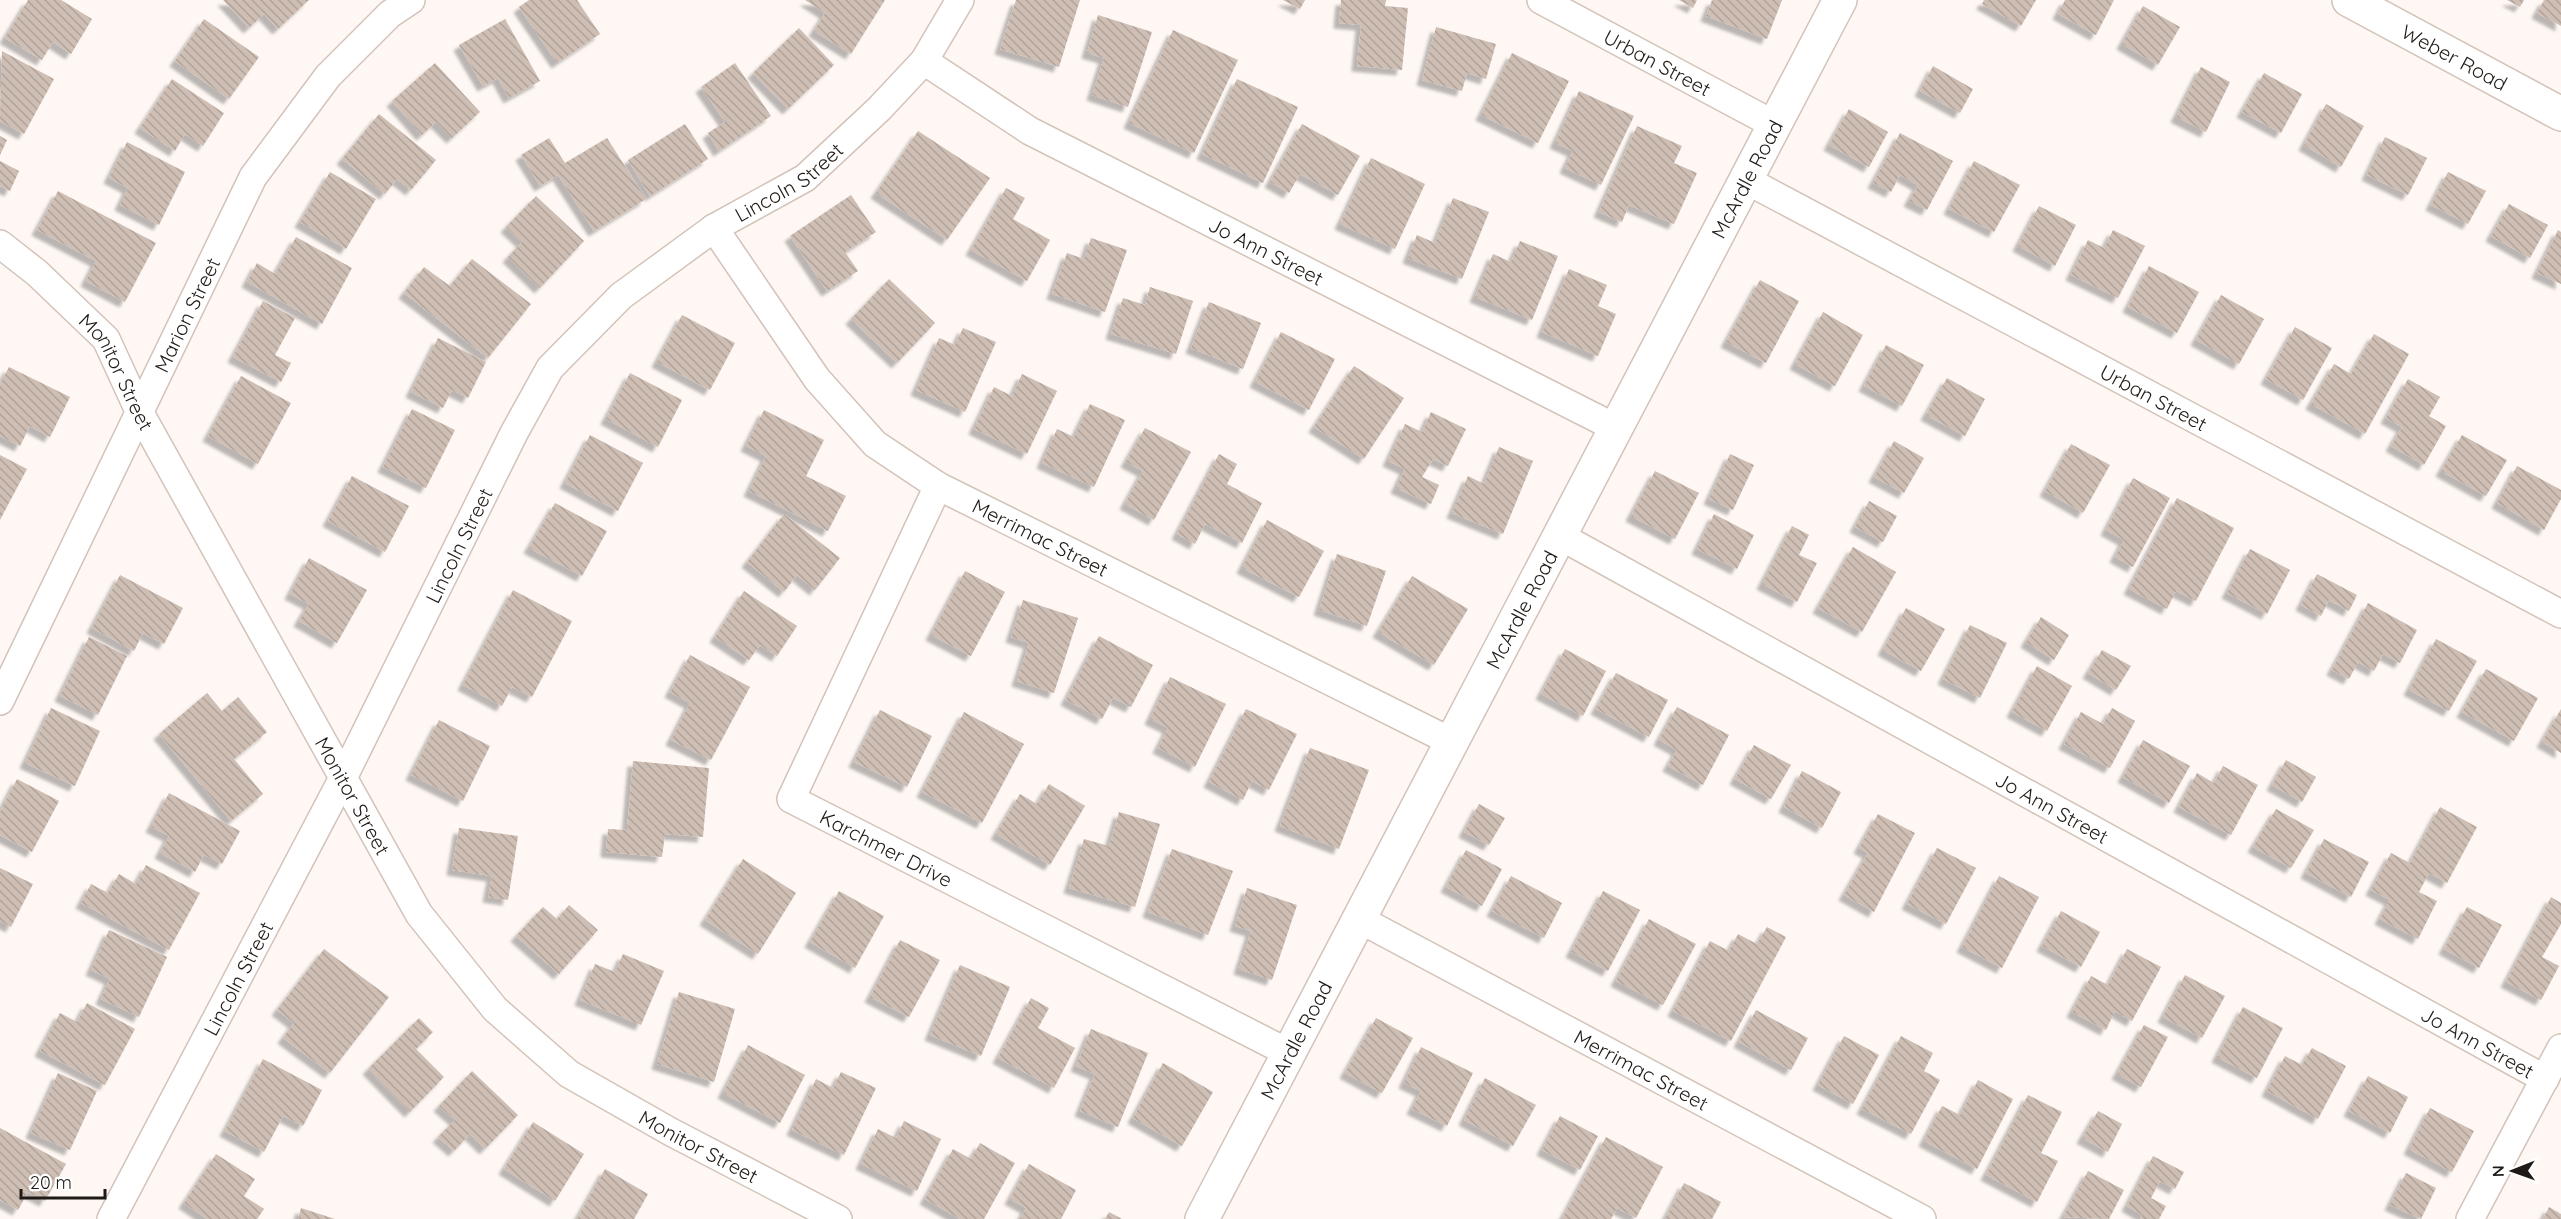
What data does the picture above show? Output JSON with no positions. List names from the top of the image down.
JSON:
{
  "streets": {
    "main road": ["Weber Road", "McArdle Road"],
    "street": [
      "Urban Street",
      "Lincoln Street",
      "Jo Ann Street",
      "Marion Street",
      "Monitor Street",
      "Merrimac Street",
      "Karchmer Drive"
    ]
  },
  "crossings": [
    ["Urban Street", "McArdle Road"],
    ["McArdle Road", "Jo Ann Street"],
    ["McArdle Road", "Merrimac Street"],
    ["McArdle Road", "Karchmer Drive"],
    ["Lincoln Street", "Jo Ann Street"],
    ["Lincoln Street", "Monitor Street"],
    ["Lincoln Street", "Merrimac Street"],
    ["Marion Street", "Monitor Street"],
    ["Merrimac Street", "Karchmer Drive"]
  ],
  "scale_bar": "20 m",
  "north": "left"
}
